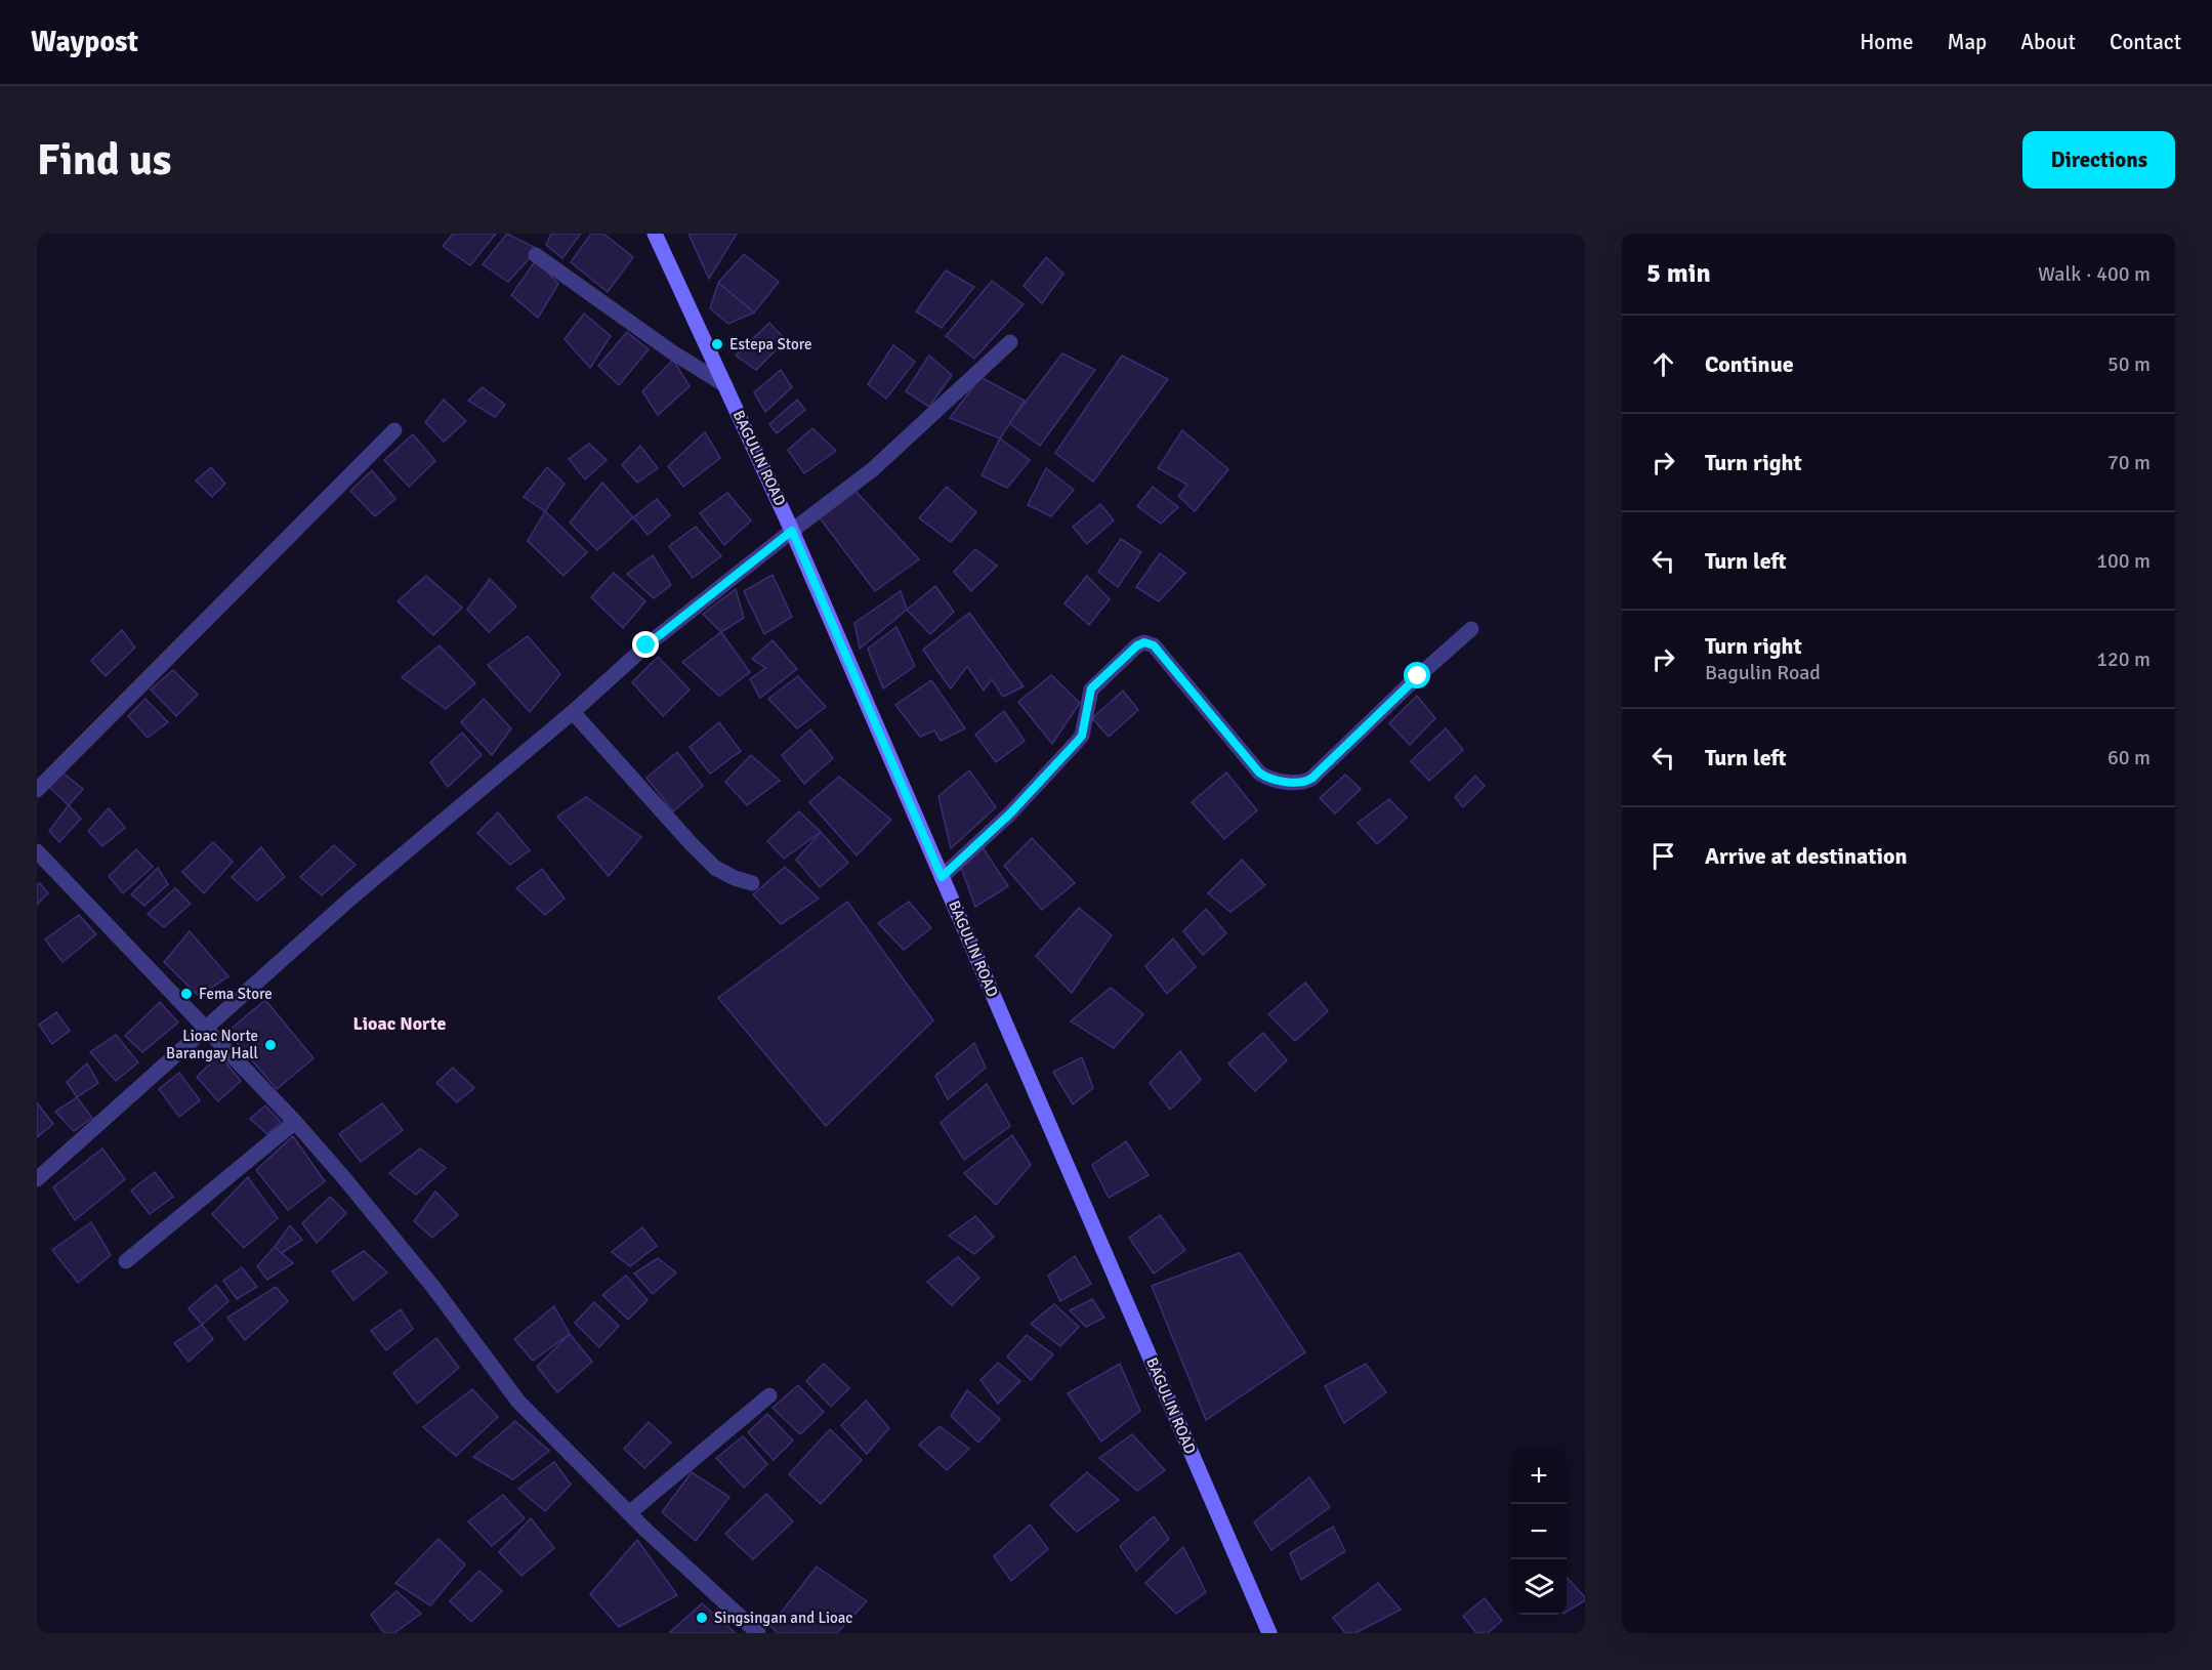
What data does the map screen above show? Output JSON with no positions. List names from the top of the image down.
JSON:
{
  "streets": {
    "main road": ["BAGULIN ROAD"]
  },
  "districts": ["Lioac Norte"],
  "places": [
    "Estepa Store",
    "Fema Store",
    "Lioac Norte Barangay Hall",
    "Singsingan and Lioac"
  ],
  "page": {
    "header": "Waypost",
    "nav": [
      "Home",
      "Map",
      "About",
      "Contact"
    ],
    "buttons": "Directions",
    "title": "Find us",
    "heading": ["5 min", "Walk · 400 m"],
    "list": [
      ["Continue", "50 m"],
      ["Turn right", "70 m"],
      ["Turn left", "100 m"],
      ["Turn right", "Bagulin Road", "120 m"],
      ["Turn left", "60 m"],
      "Arrive at destination"
    ],
    "map_buttons": ["+", "−"]
  }
}
